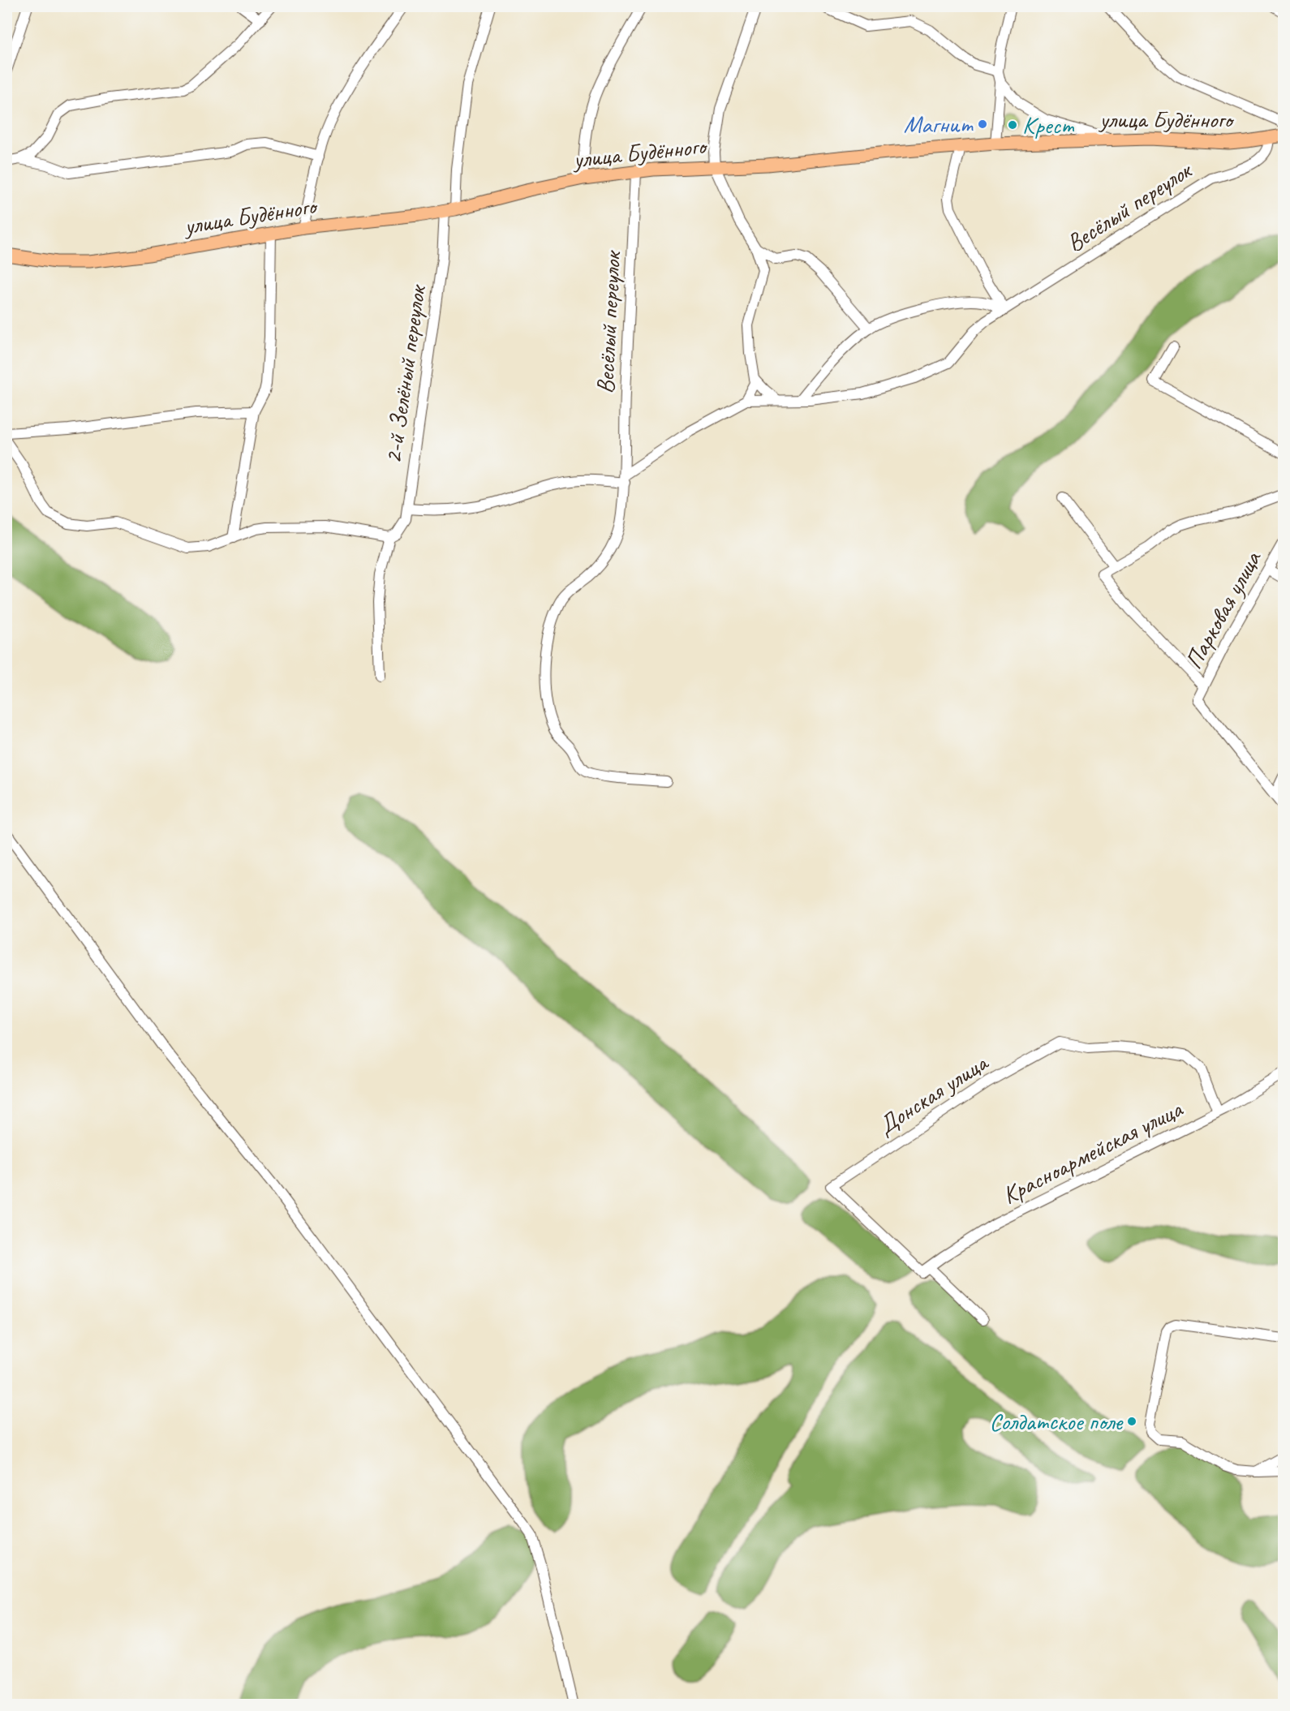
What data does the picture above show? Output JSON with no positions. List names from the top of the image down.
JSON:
{
  "streets": {
    "main road": ["улица Будённого"],
    "street": [
      "Весёлый переулок",
      "2-й Зелёный переулок",
      "Парковая улица",
      "Донская улица",
      "Красноармейская улица"
    ]
  },
  "crossings": [
    ["улица Будённого", "Весёлый переулок"],
    ["улица Будённого", "2-й Зелёный переулок"],
    ["Донская улица", "Красноармейская улица"]
  ],
  "places": ["Магнит", "Крест", "Солдатское поле"]
}
